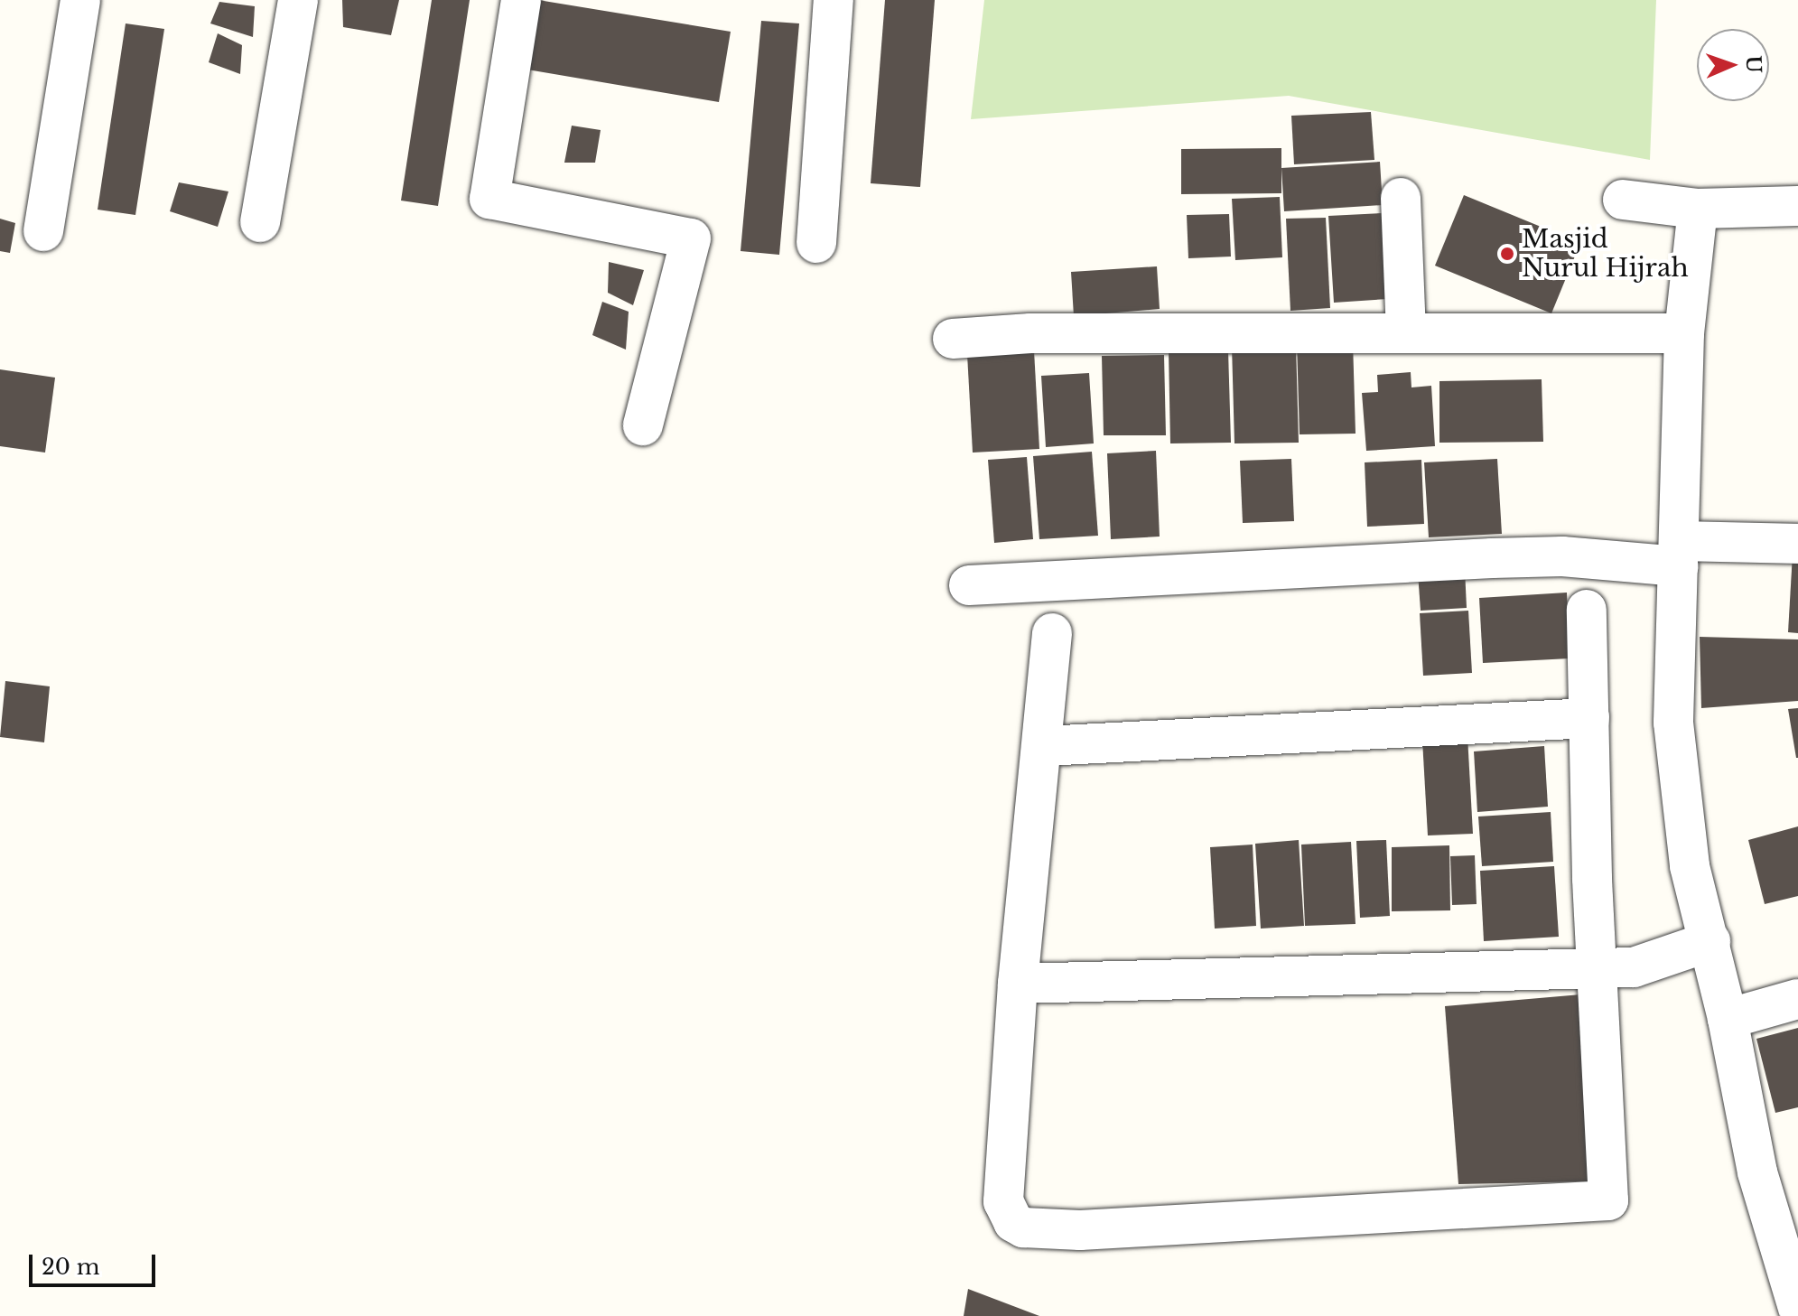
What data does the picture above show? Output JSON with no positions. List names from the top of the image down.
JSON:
{
  "places": ["Masjid Nurul Hijrah"],
  "scale_bar": "20 m",
  "north": "right"
}
